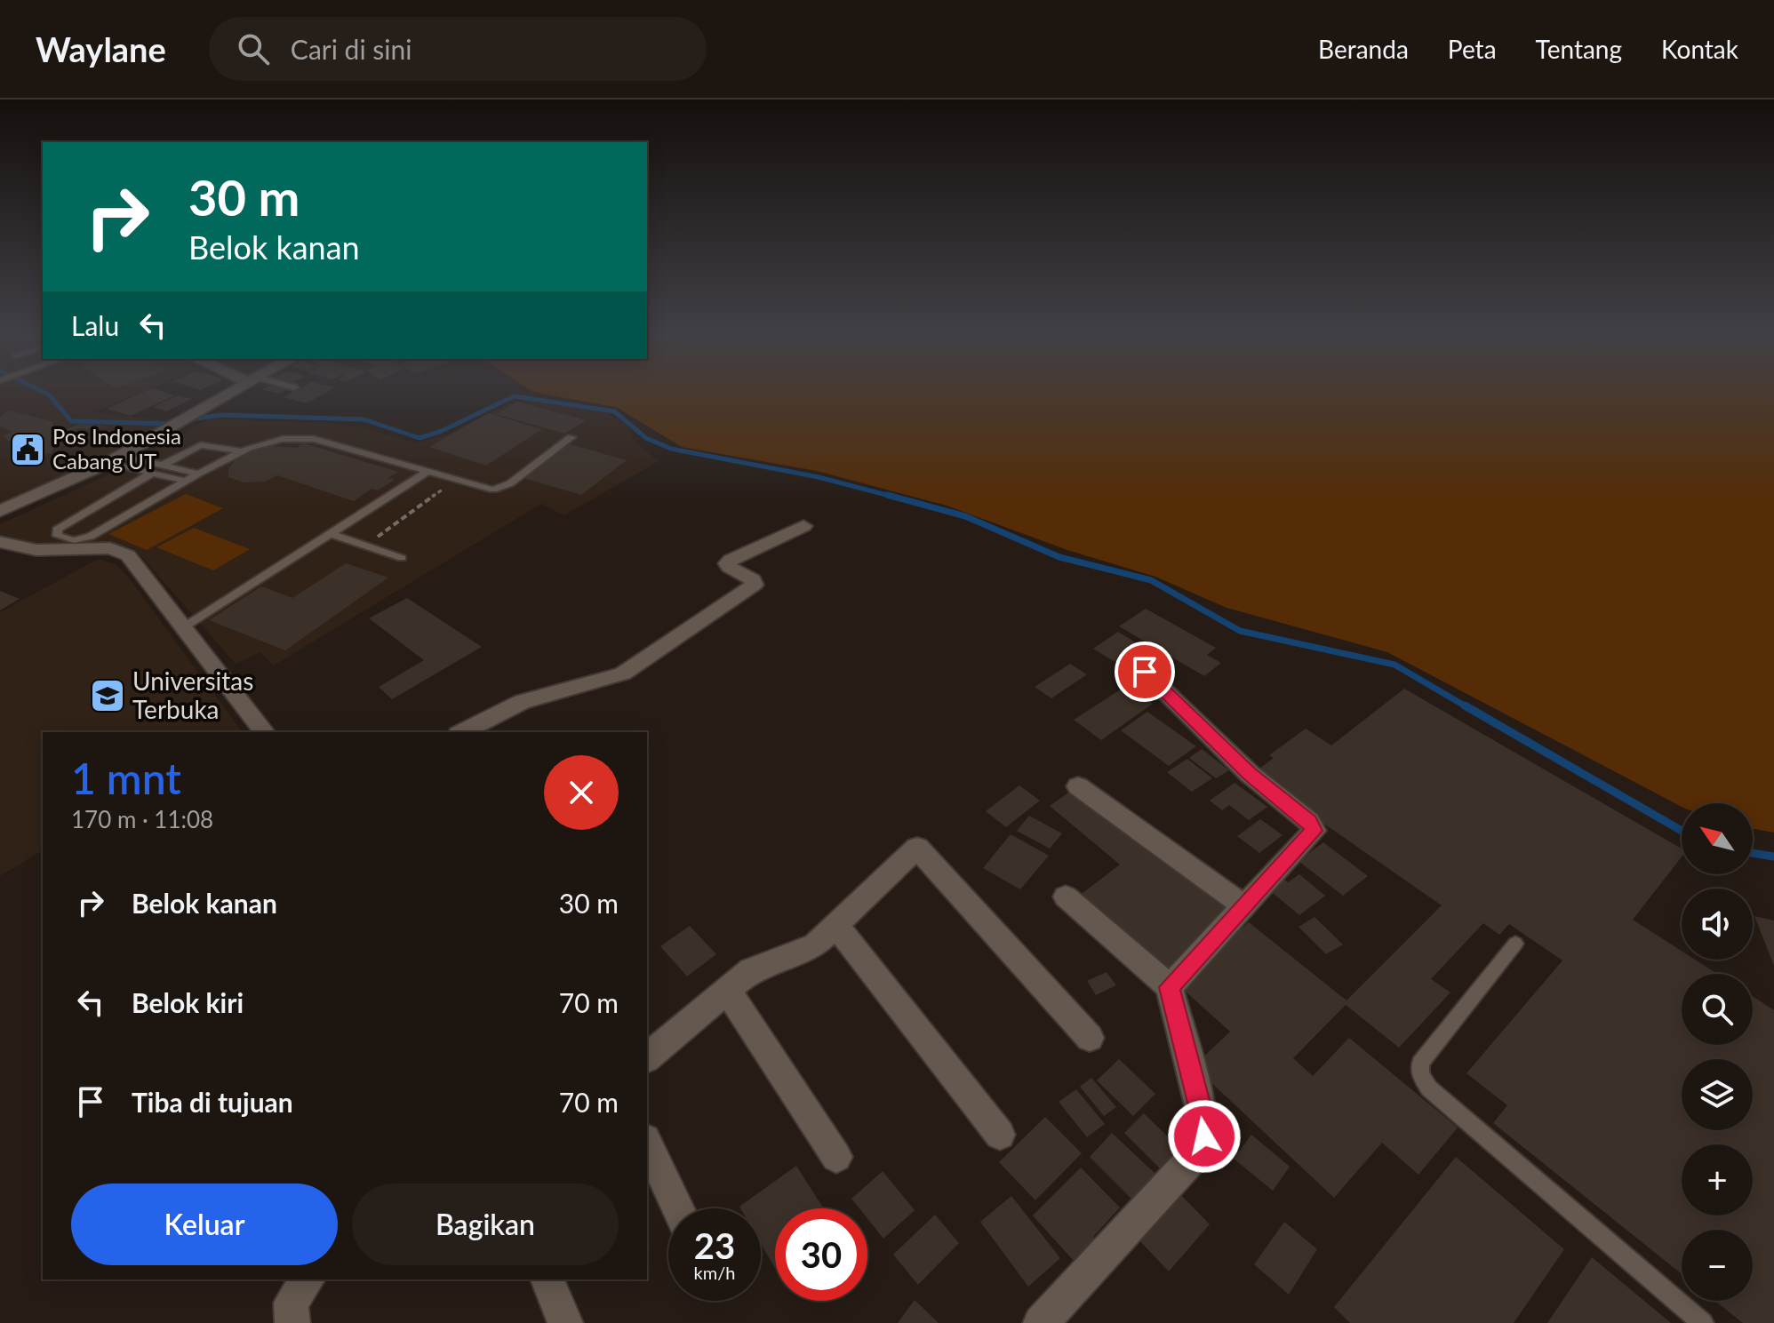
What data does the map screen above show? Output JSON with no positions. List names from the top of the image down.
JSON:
{
  "places": {
    "public building": ["Pos Indonesia Cabang UT"],
    "school or university": ["Universitas Terbuka"]
  },
  "north": "top left",
  "page": {
    "header": "Waylane",
    "search": "Cari di sini",
    "nav": [
      "Beranda",
      "Peta",
      "Tentang",
      "Kontak"
    ],
    "turn": ["30 m", "Belok kanan"],
    "then": "Lalu",
    "heading": ["1 mnt", "170 m · 11:08"],
    "map_buttons": ["+", "−"],
    "list": [
      {
        "name": "Belok kanan",
        "value": "30 m"
      },
      {
        "name": "Belok kiri",
        "value": "70 m"
      },
      {
        "name": "Tiba di tujuan",
        "value": "70 m"
      }
    ],
    "buttons": ["Keluar", "Bagikan"],
    "speed": "23 km/h",
    "limit": "30"
  }
}
